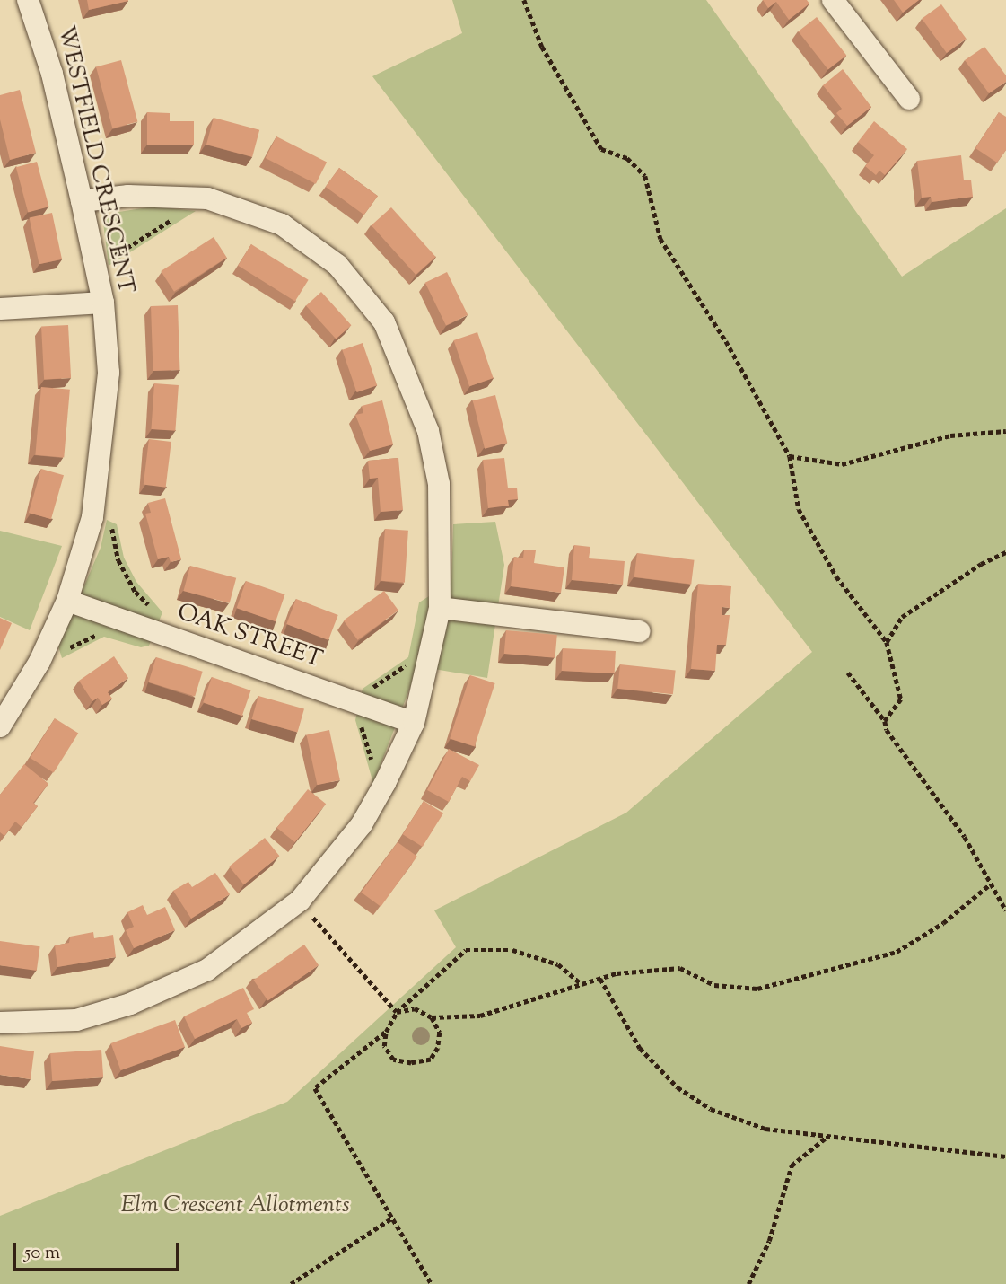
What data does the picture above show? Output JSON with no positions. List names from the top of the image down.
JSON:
{
  "streets": {
    "street": ["WESTFIELD CRESCENT", "OAK STREET"]
  },
  "crossings": [
    ["WESTFIELD CRESCENT", "OAK STREET"]
  ],
  "parks": ["Elm Crescent Allotments"],
  "scale_bar": "50 m"
}
